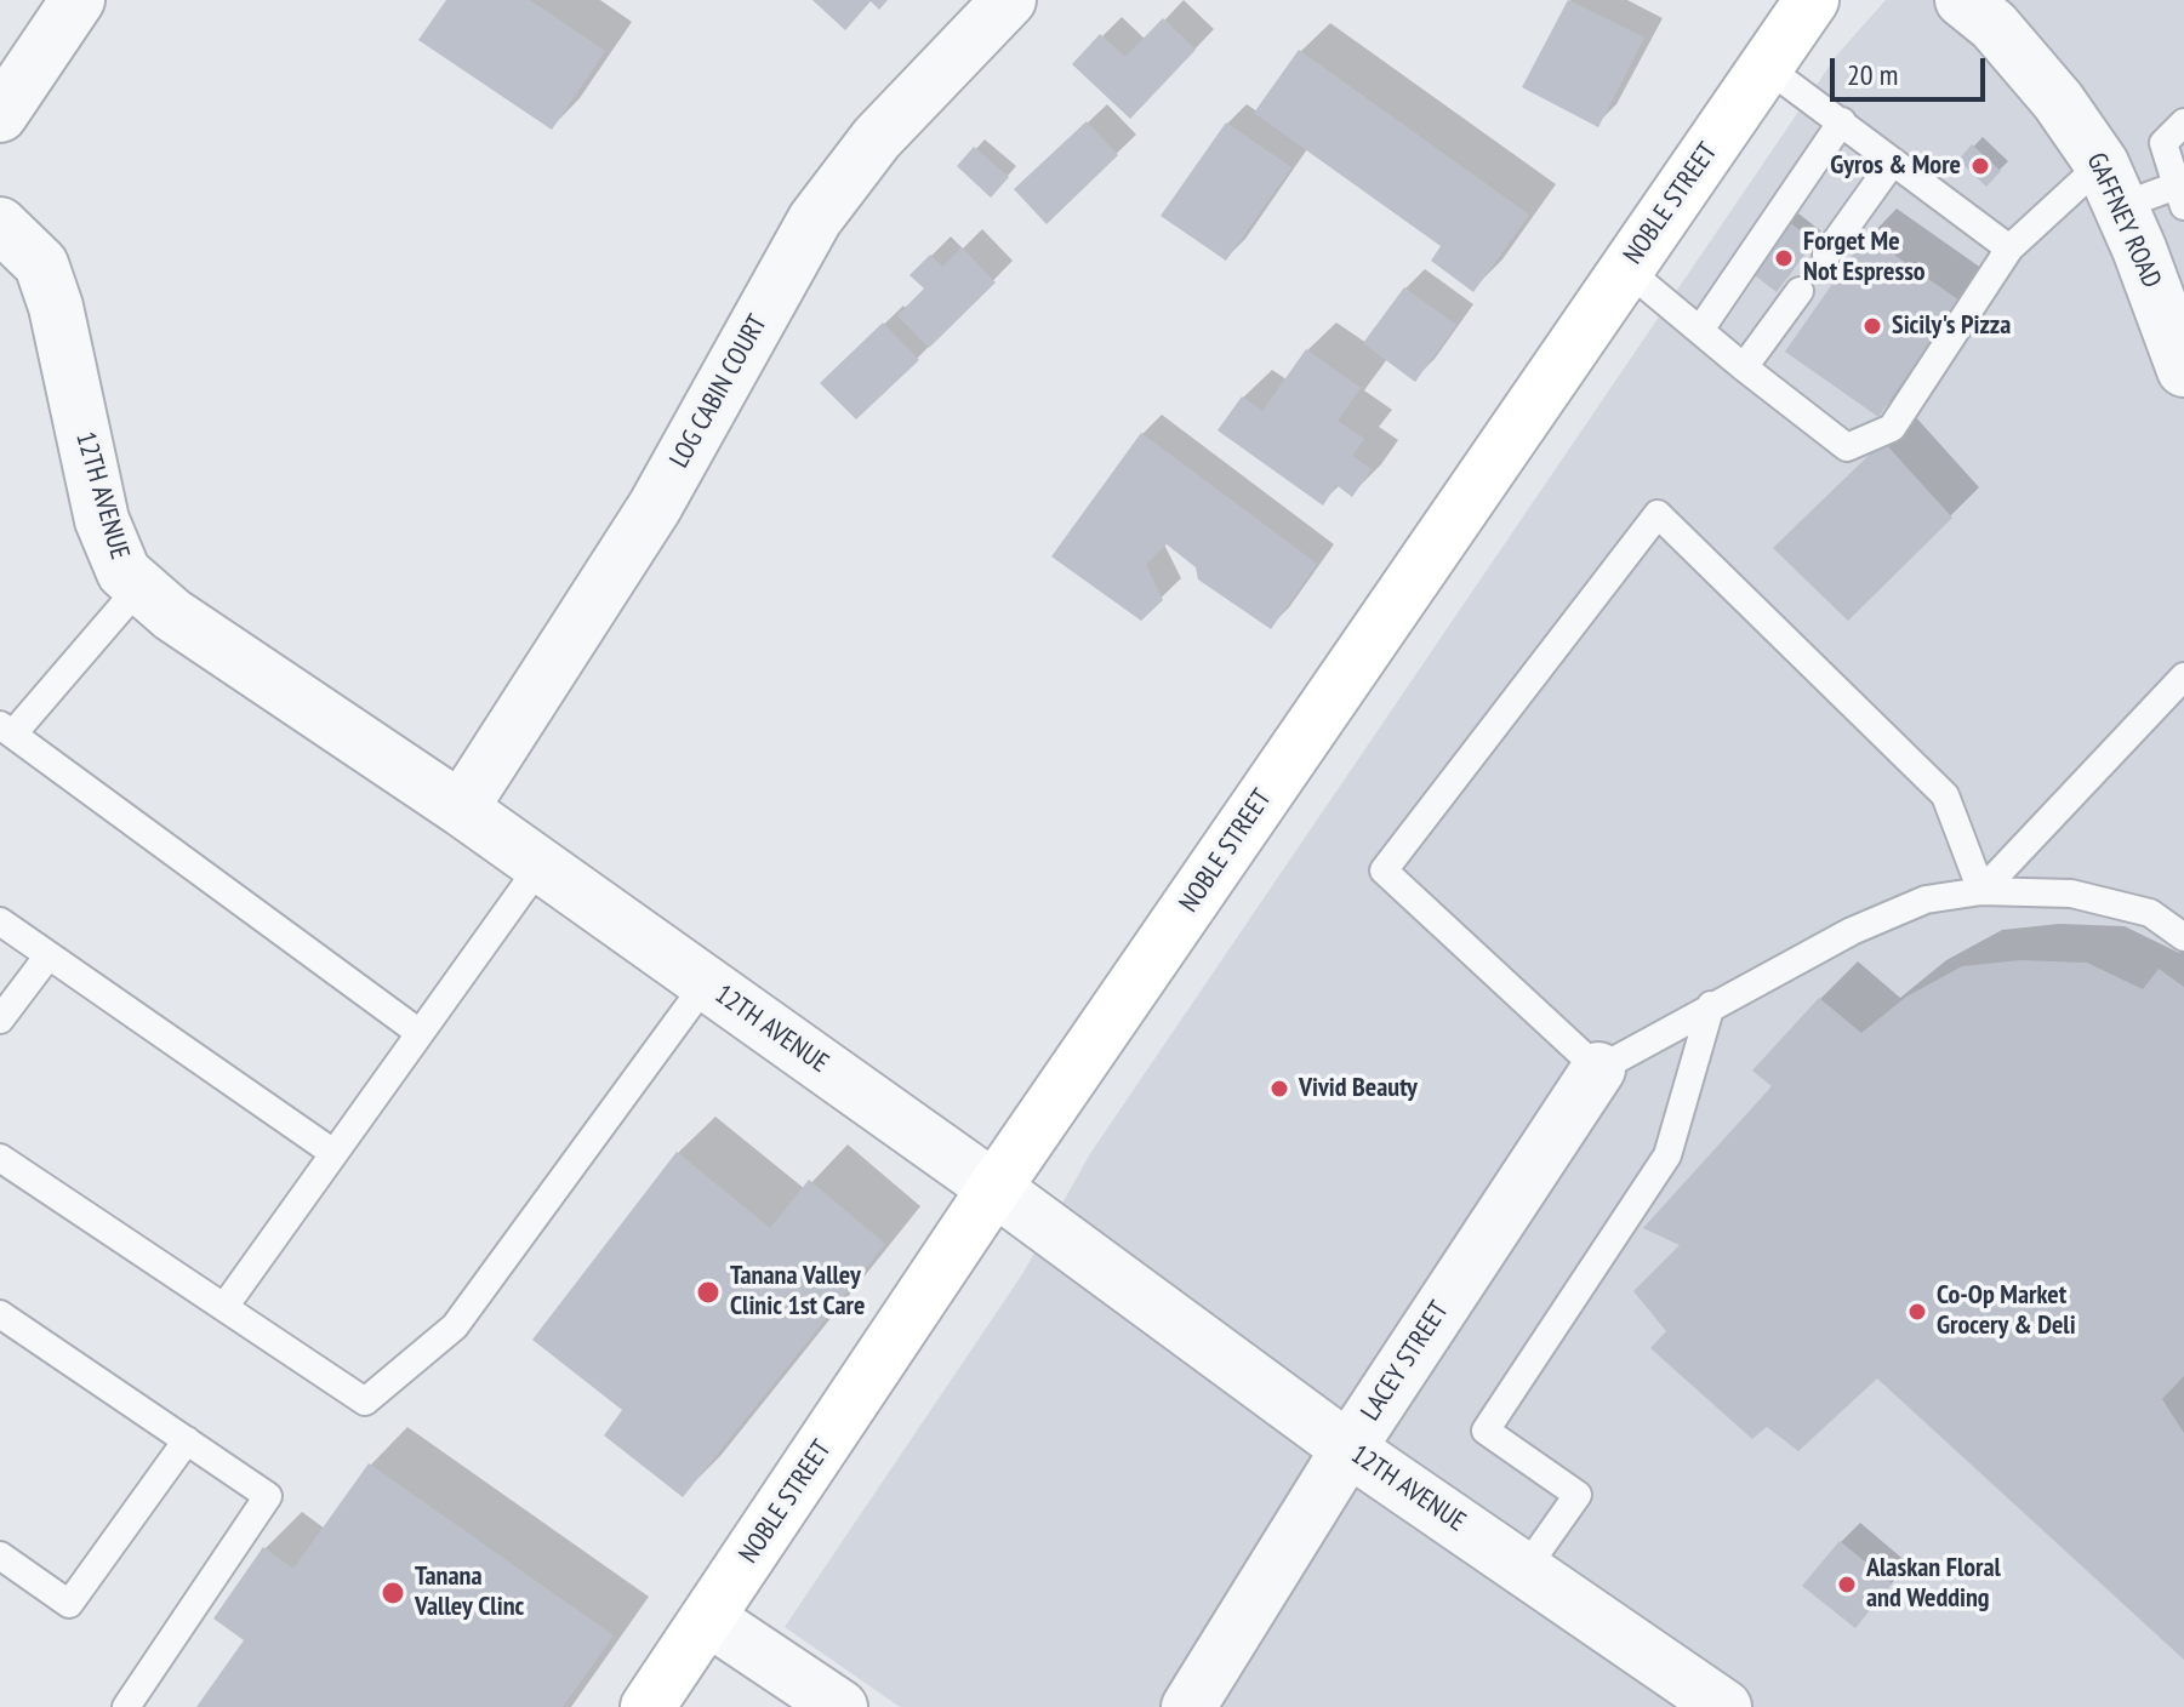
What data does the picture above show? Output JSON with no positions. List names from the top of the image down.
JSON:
{
  "streets": {
    "street": [
      "NOBLE STREET",
      "GAFFNEY ROAD",
      "LOG CABIN COURT",
      "12TH AVENUE",
      "LACEY STREET"
    ]
  },
  "crossings": [
    ["NOBLE STREET", "12TH AVENUE"],
    ["LOG CABIN COURT", "12TH AVENUE"],
    ["12TH AVENUE", "LACEY STREET"]
  ],
  "places": [
    "Gyros & More",
    "Forget Me Not Espresso",
    "Sicily's Pizza",
    "Vivid Beauty",
    "Tanana Valley Clinic 1st Care",
    "Co-Op Market Grocery & Deli",
    "Alaskan Floral and Wedding",
    "Tanana Valley Clinc"
  ],
  "scale_bar": "20 m"
}
